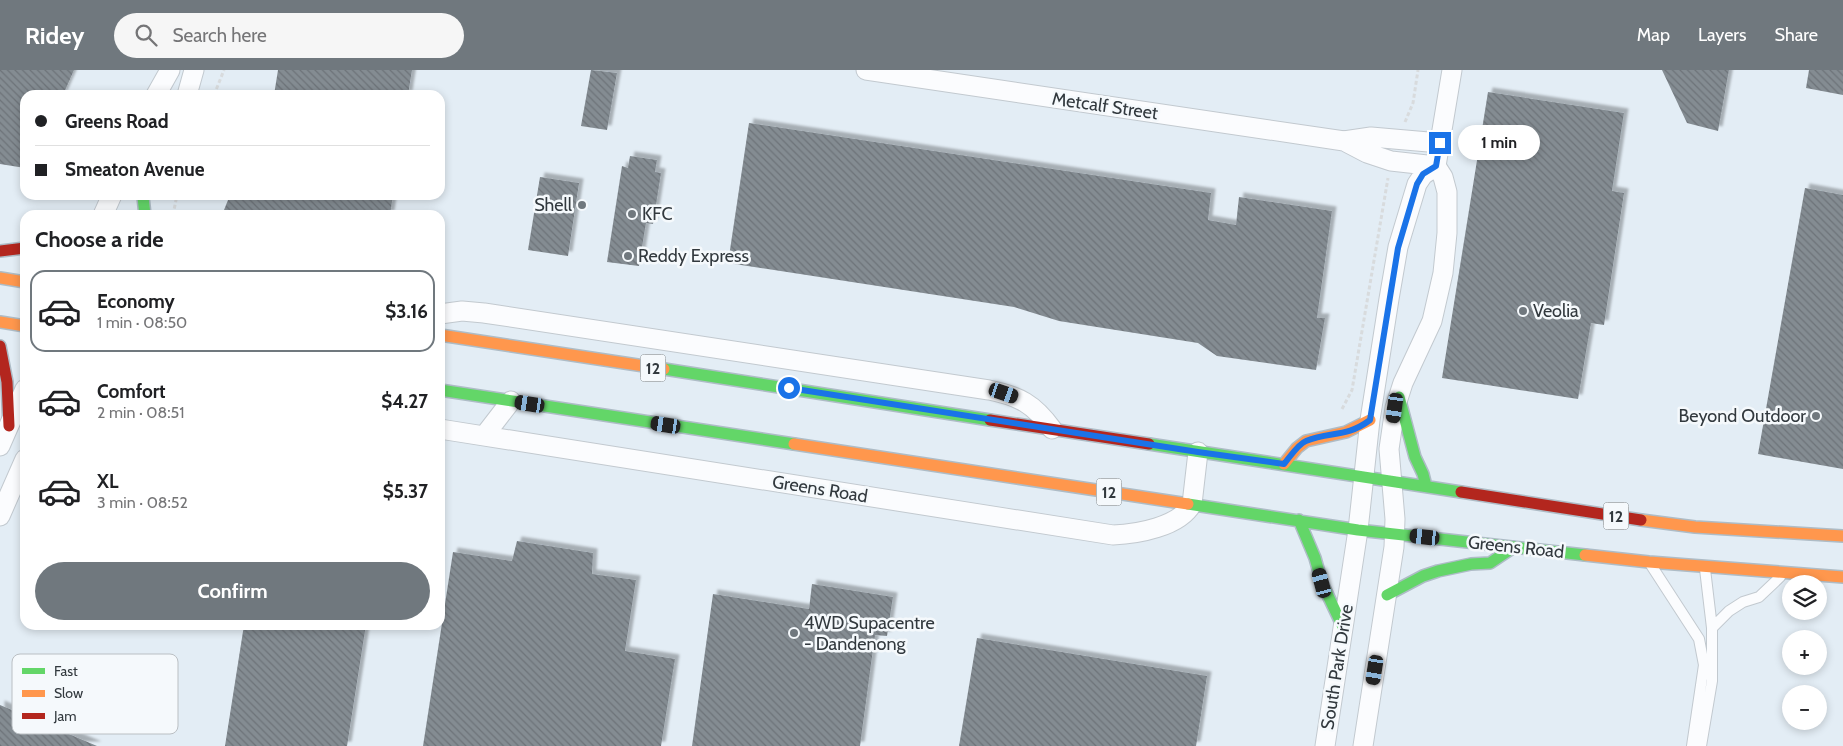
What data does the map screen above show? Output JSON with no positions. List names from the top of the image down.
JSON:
{
  "streets": {
    "main road": ["12", "Greens Road"],
    "street": ["Metcalf Street", "South Park Drive"]
  },
  "crossings": [
    ["Metcalf Street", "South Park Drive"],
    ["12", "South Park Drive"],
    ["Greens Road", "South Park Drive"]
  ],
  "places": [
    "Shell",
    "KFC",
    "Reddy Express",
    "Veolia",
    "Beyond Outdoor",
    "4WD Supacentre - Dandenong"
  ],
  "legend": ["Fast", "Slow", "Jam"],
  "page": {
    "header": "Ridey",
    "search": "Search here",
    "nav": ["Map", "Layers", "Share"],
    "banner": ["Greens Road", "Smeaton Avenue"],
    "bubble": "1 min",
    "heading": "Choose a ride",
    "list": [
      {
        "name": "Economy",
        "note": "1 min · 08:50",
        "value": "$3.16"
      },
      {
        "name": "Comfort",
        "note": "2 min · 08:51",
        "value": "$4.27"
      },
      {
        "name": "XL",
        "note": "3 min · 08:52",
        "value": "$5.37"
      }
    ],
    "buttons": "Confirm",
    "map_buttons": ["+", "−"]
  }
}
